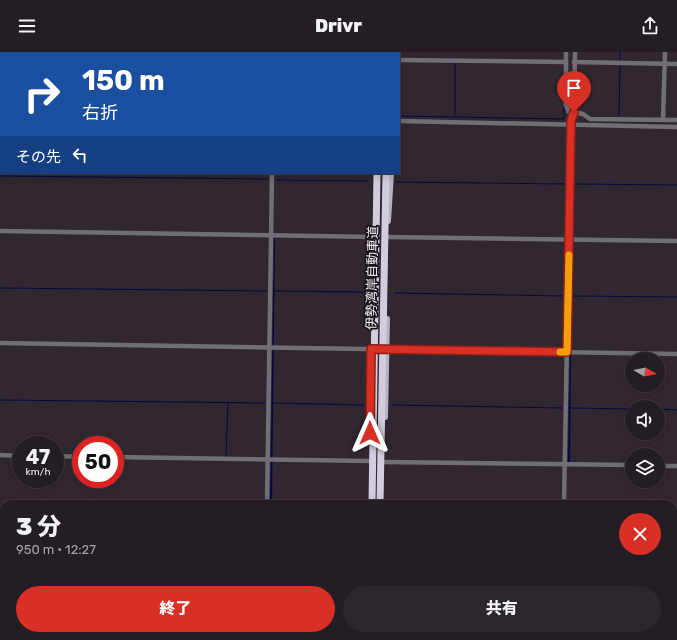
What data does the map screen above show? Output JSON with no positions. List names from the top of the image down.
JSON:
{
  "streets": {
    "highway": ["伊勢湾岸自動車道"]
  },
  "north": "right",
  "page": {
    "header": "Drivr",
    "turn": ["150 m", "右折"],
    "then": "その先",
    "speed": "47 km/h",
    "limit": "50",
    "heading": ["3 分", "950 m · 12:27"],
    "buttons": ["終了", "共有"]
  }
}
